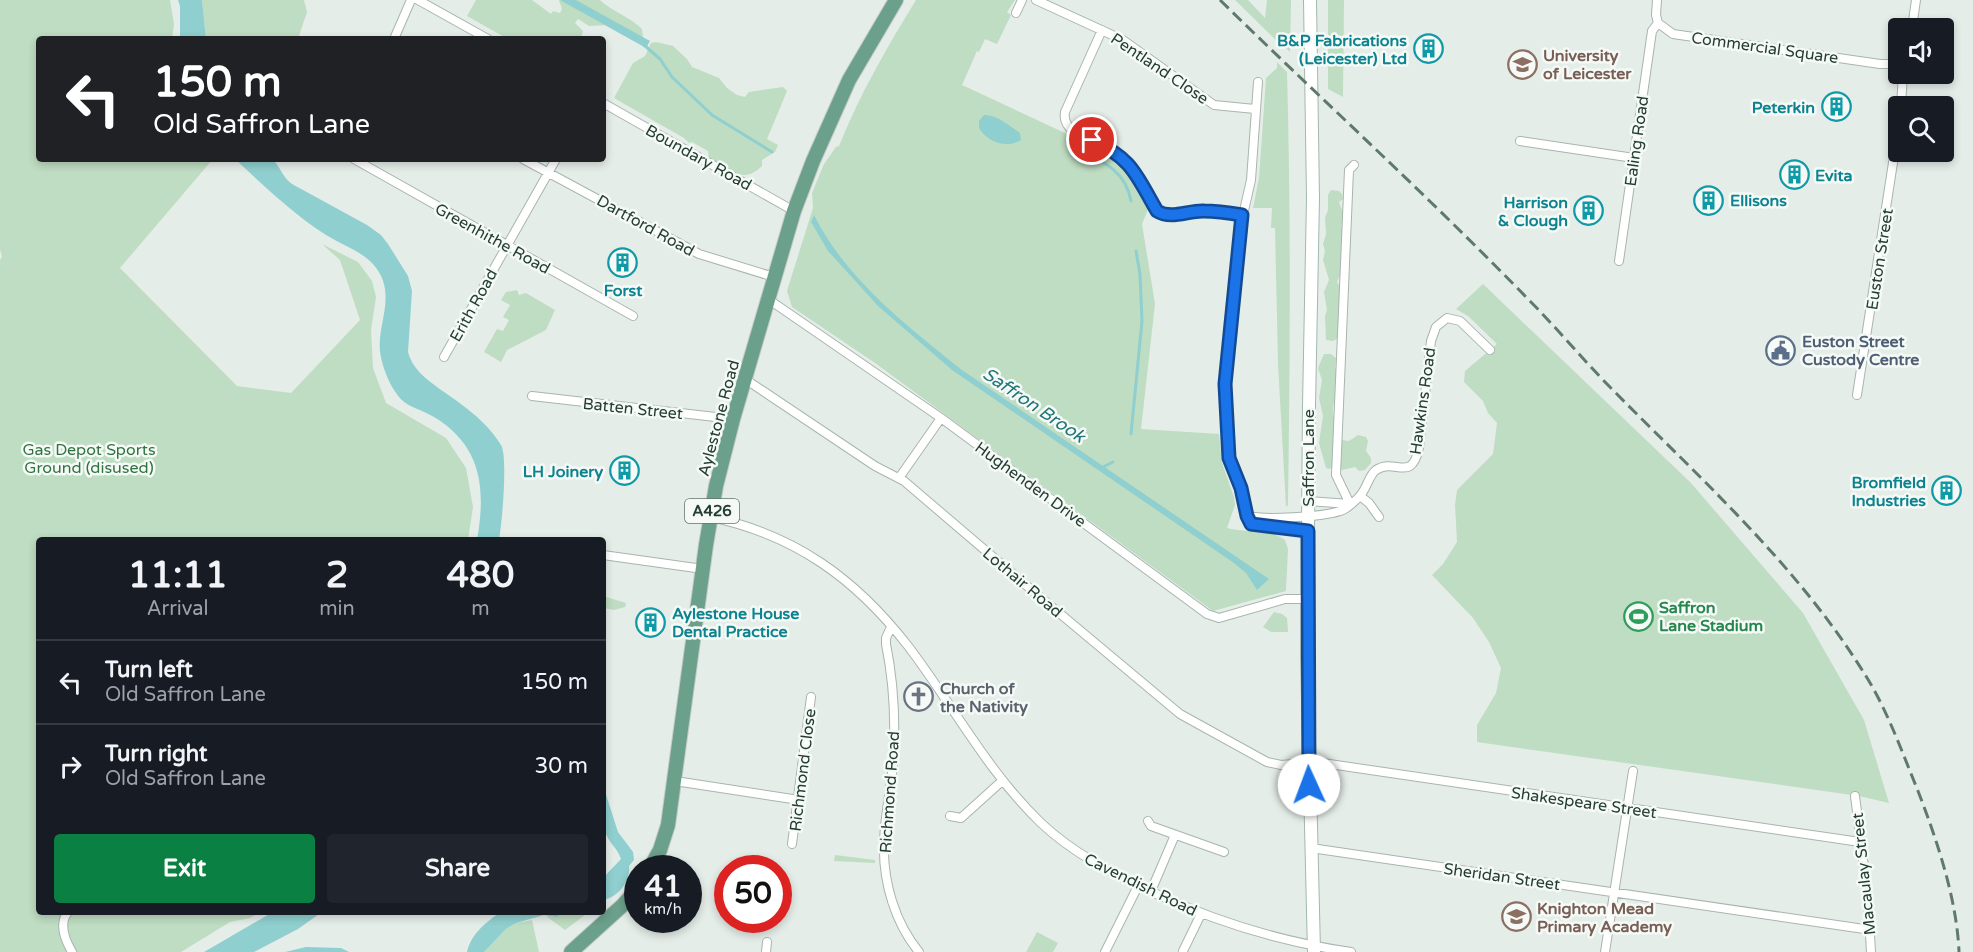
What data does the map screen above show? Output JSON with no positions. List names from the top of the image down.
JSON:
{
  "streets": {
    "main road": ["Aylestone Road", "Saffron Lane", "A426"],
    "street": [
      "Commercial Square",
      "Pentland Close",
      "Ealing Road",
      "Boundary Road",
      "Dartford Road",
      "Greenhithe Road",
      "Euston Street",
      "Erith Road",
      "Hawkins Road",
      "Batten Street",
      "Hughenden Drive",
      "Lothair Road",
      "Richmond Close",
      "Richmond Road",
      "Shakespeare Street",
      "Macaulay Street",
      "Sheridan Street",
      "Cavendish Road"
    ]
  },
  "crossings": [
    ["Commercial Square", "Ealing Road"],
    ["Boundary Road", "Aylestone Road"],
    ["Dartford Road", "Erith Road"],
    ["Dartford Road", "Aylestone Road"],
    ["Greenhithe Road", "Erith Road"],
    ["Hawkins Road", "Saffron Lane"],
    ["Batten Street", "Aylestone Road"],
    ["Aylestone Road", "Hughenden Drive"],
    ["Aylestone Road", "Lothair Road"],
    ["Aylestone Road", "Cavendish Road"],
    ["Saffron Lane", "Hughenden Drive"],
    ["Saffron Lane", "Lothair Road"],
    ["Saffron Lane", "Shakespeare Street"],
    ["Saffron Lane", "Sheridan Street"],
    ["Saffron Lane", "Cavendish Road"],
    ["Lothair Road", "Shakespeare Street"],
    ["Richmond Road", "Cavendish Road"],
    ["Shakespeare Street", "Macaulay Street"],
    ["Macaulay Street", "Sheridan Street"]
  ],
  "water": ["Saffron Brook"],
  "parks": ["Gas Depot Sports Ground (disused)"],
  "places": {
    "building": [
      "B&P Fabrications (Leicester) Ltd",
      "Peterkin",
      "Evita",
      "Ellisons",
      "Harrison & Clough",
      "Forst",
      "LH Joinery",
      "Bromfield Industries",
      "Aylestone House Dental Practice"
    ],
    "school or university": ["University of Leicester", "Knighton Mead Primary Academy"],
    "public building": ["Euston Street Custody Centre"],
    "sports": ["Saffron Lane Stadium"],
    "church": ["Church of the Nativity"]
  },
  "page": {
    "turn": ["150 m", "Old Saffron Lane"],
    "eta": [
      "11:11",
      "Arrival",
      "2",
      "min",
      "480",
      "m"
    ],
    "list": [
      {
        "name": "Turn left",
        "note": "Old Saffron Lane",
        "value": "150 m"
      },
      {
        "name": "Turn right",
        "note": "Old Saffron Lane",
        "value": "30 m"
      }
    ],
    "buttons": ["Exit", "Share"],
    "speed": "41 km/h",
    "limit": "50"
  }
}
